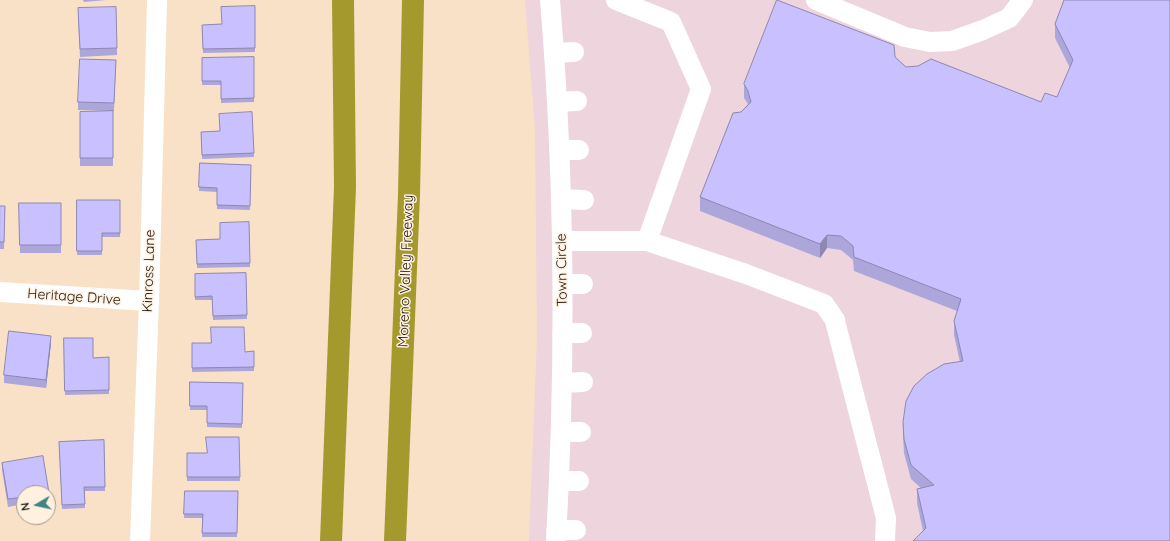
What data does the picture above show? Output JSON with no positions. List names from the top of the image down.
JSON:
{
  "streets": {
    "highway": ["Moreno Valley Freeway"],
    "street": ["Town Circle", "Kinross Lane", "Heritage Drive"]
  },
  "crossings": [
    ["Kinross Lane", "Heritage Drive"]
  ],
  "north": "left"
}
